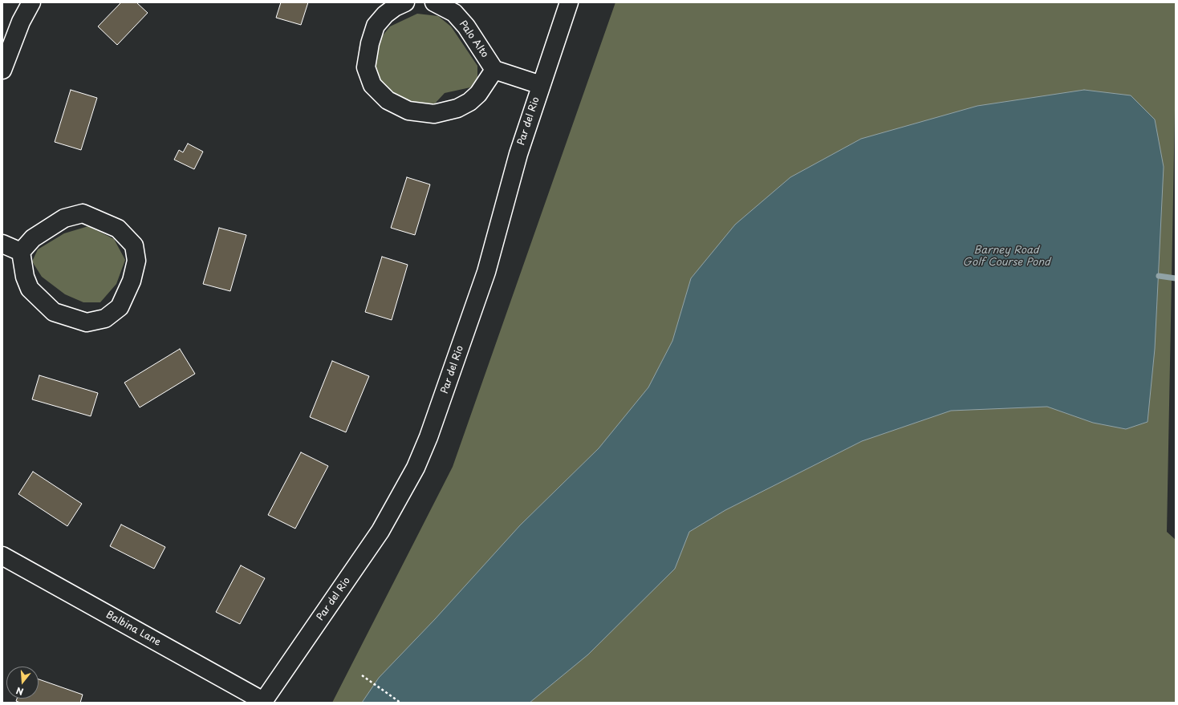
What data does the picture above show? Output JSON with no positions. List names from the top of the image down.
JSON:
{
  "streets": {
    "street": ["Palo Alto", "Par del Rio", "Balbina Lane"]
  },
  "crossings": [
    ["Par del Rio", "Balbina Lane"]
  ],
  "water": ["Barney Road Golf Course Pond"],
  "north": "bottom"
}
